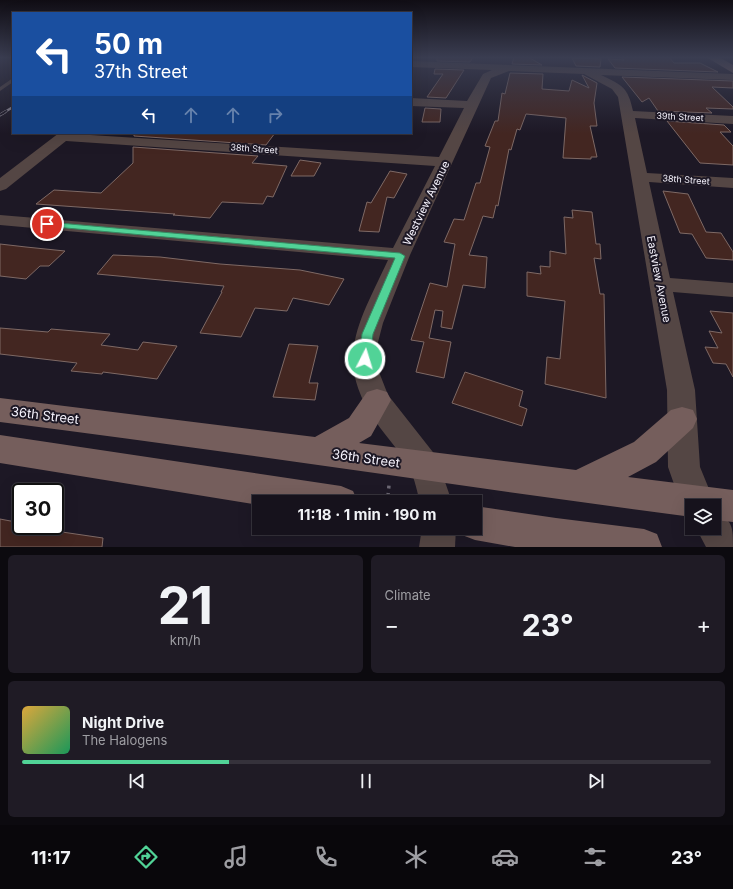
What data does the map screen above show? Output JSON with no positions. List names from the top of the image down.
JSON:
{
  "streets": {
    "street": [
      "39th Street",
      "38th Street",
      "Westview Avenue",
      "Eastview Avenue",
      "36th Street"
    ]
  },
  "crossings": [
    ["39th Street", "Eastview Avenue"],
    ["38th Street", "Westview Avenue"],
    ["38th Street", "Eastview Avenue"],
    ["Westview Avenue", "36th Street"]
  ],
  "page": {
    "turn": ["50 m", "37th Street"],
    "limit": "30",
    "trip": "11:18 · 1 min · 190 m",
    "tile": [
      ["21", "km/h"],
      "Climate"
    ],
    "heat": ["−", "23°", "+"],
    "song": ["Night Drive", "The Halogens"],
    "tabs": ["11:17", "23°"]
  }
}
